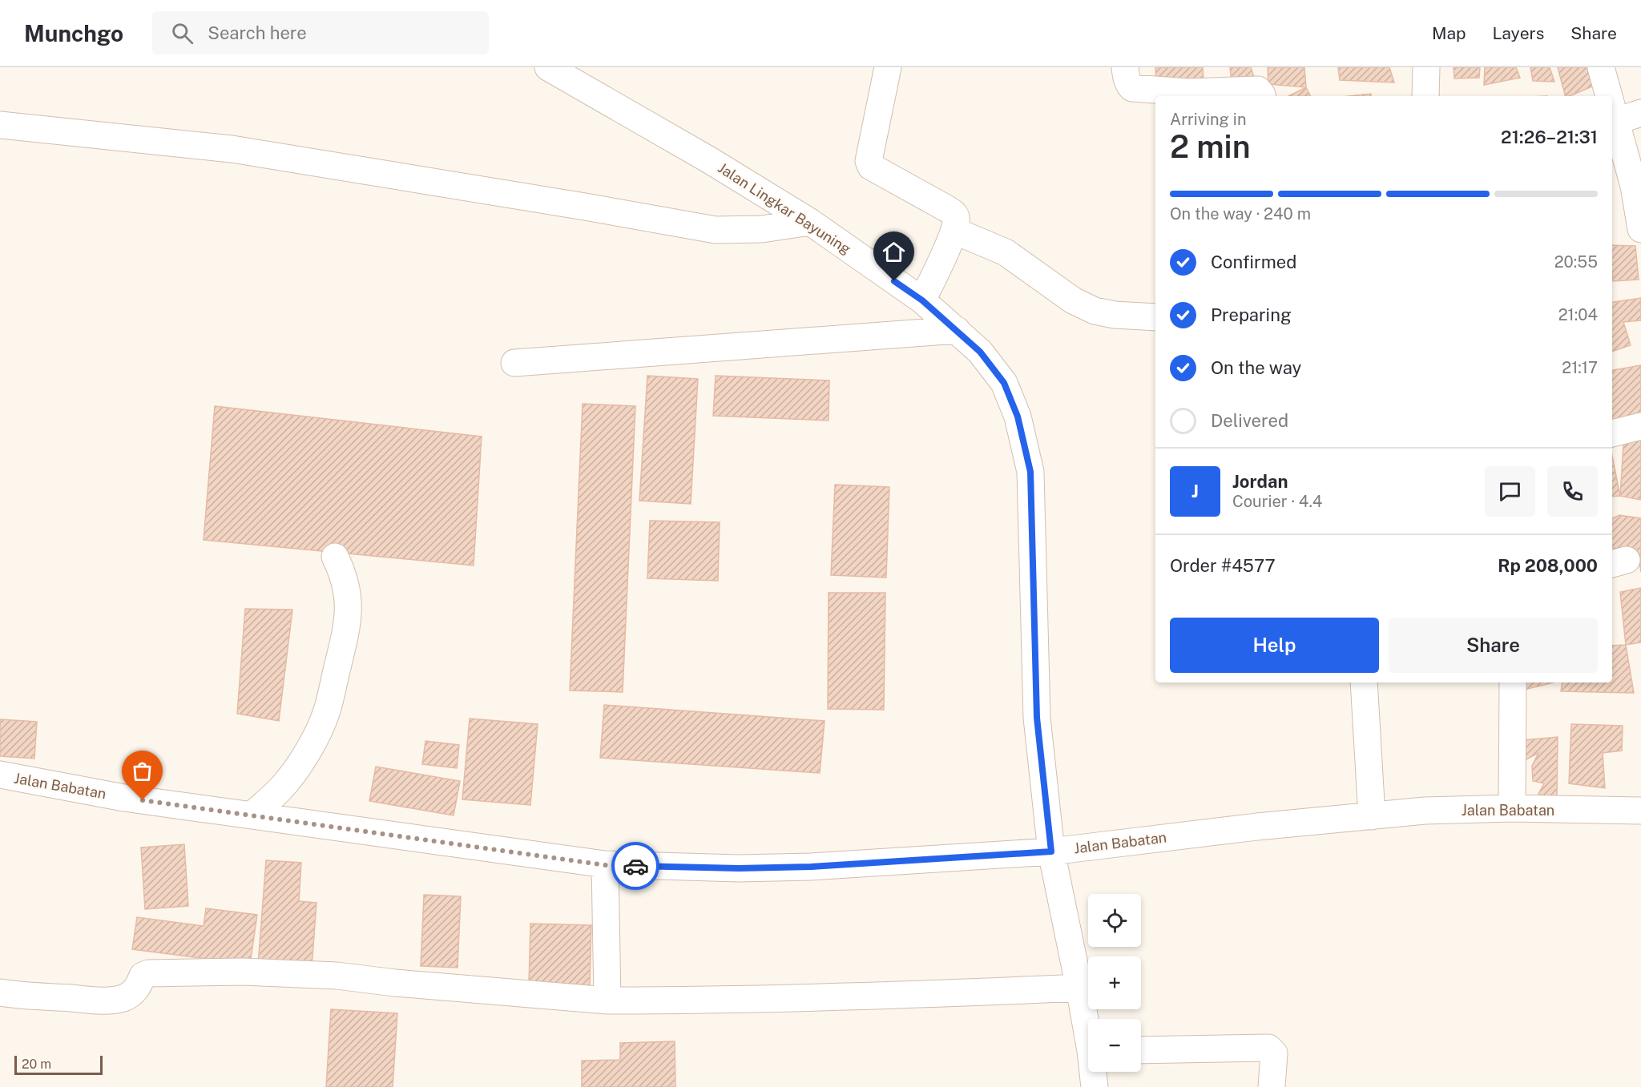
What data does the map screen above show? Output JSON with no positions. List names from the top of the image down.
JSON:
{
  "streets": {
    "street": ["Jalan Lingkar Bayuning", "Jalan Babatan"]
  },
  "crossings": [
    ["Jalan Lingkar Bayuning", "Jalan Babatan"]
  ],
  "scale_bar": "20 m",
  "page": {
    "header": "Munchgo",
    "search": "Search here",
    "nav": ["Map", "Layers", "Share"],
    "heading": ["2 min", "Arriving in", "21:26–21:31"],
    "panel": [
      "Jordan",
      "Courier · 4.4",
      "Order #4577",
      "Rp 208,000"
    ],
    "bar": "On the way · 240 m",
    "list": [
      ["Confirmed", "20:55"],
      ["Preparing", "21:04"],
      ["On the way", "21:17"],
      "Delivered"
    ],
    "round": "J",
    "buttons": ["Help", "Share"],
    "map_buttons": ["+", "−"],
    "scale": "20 m"
  }
}
